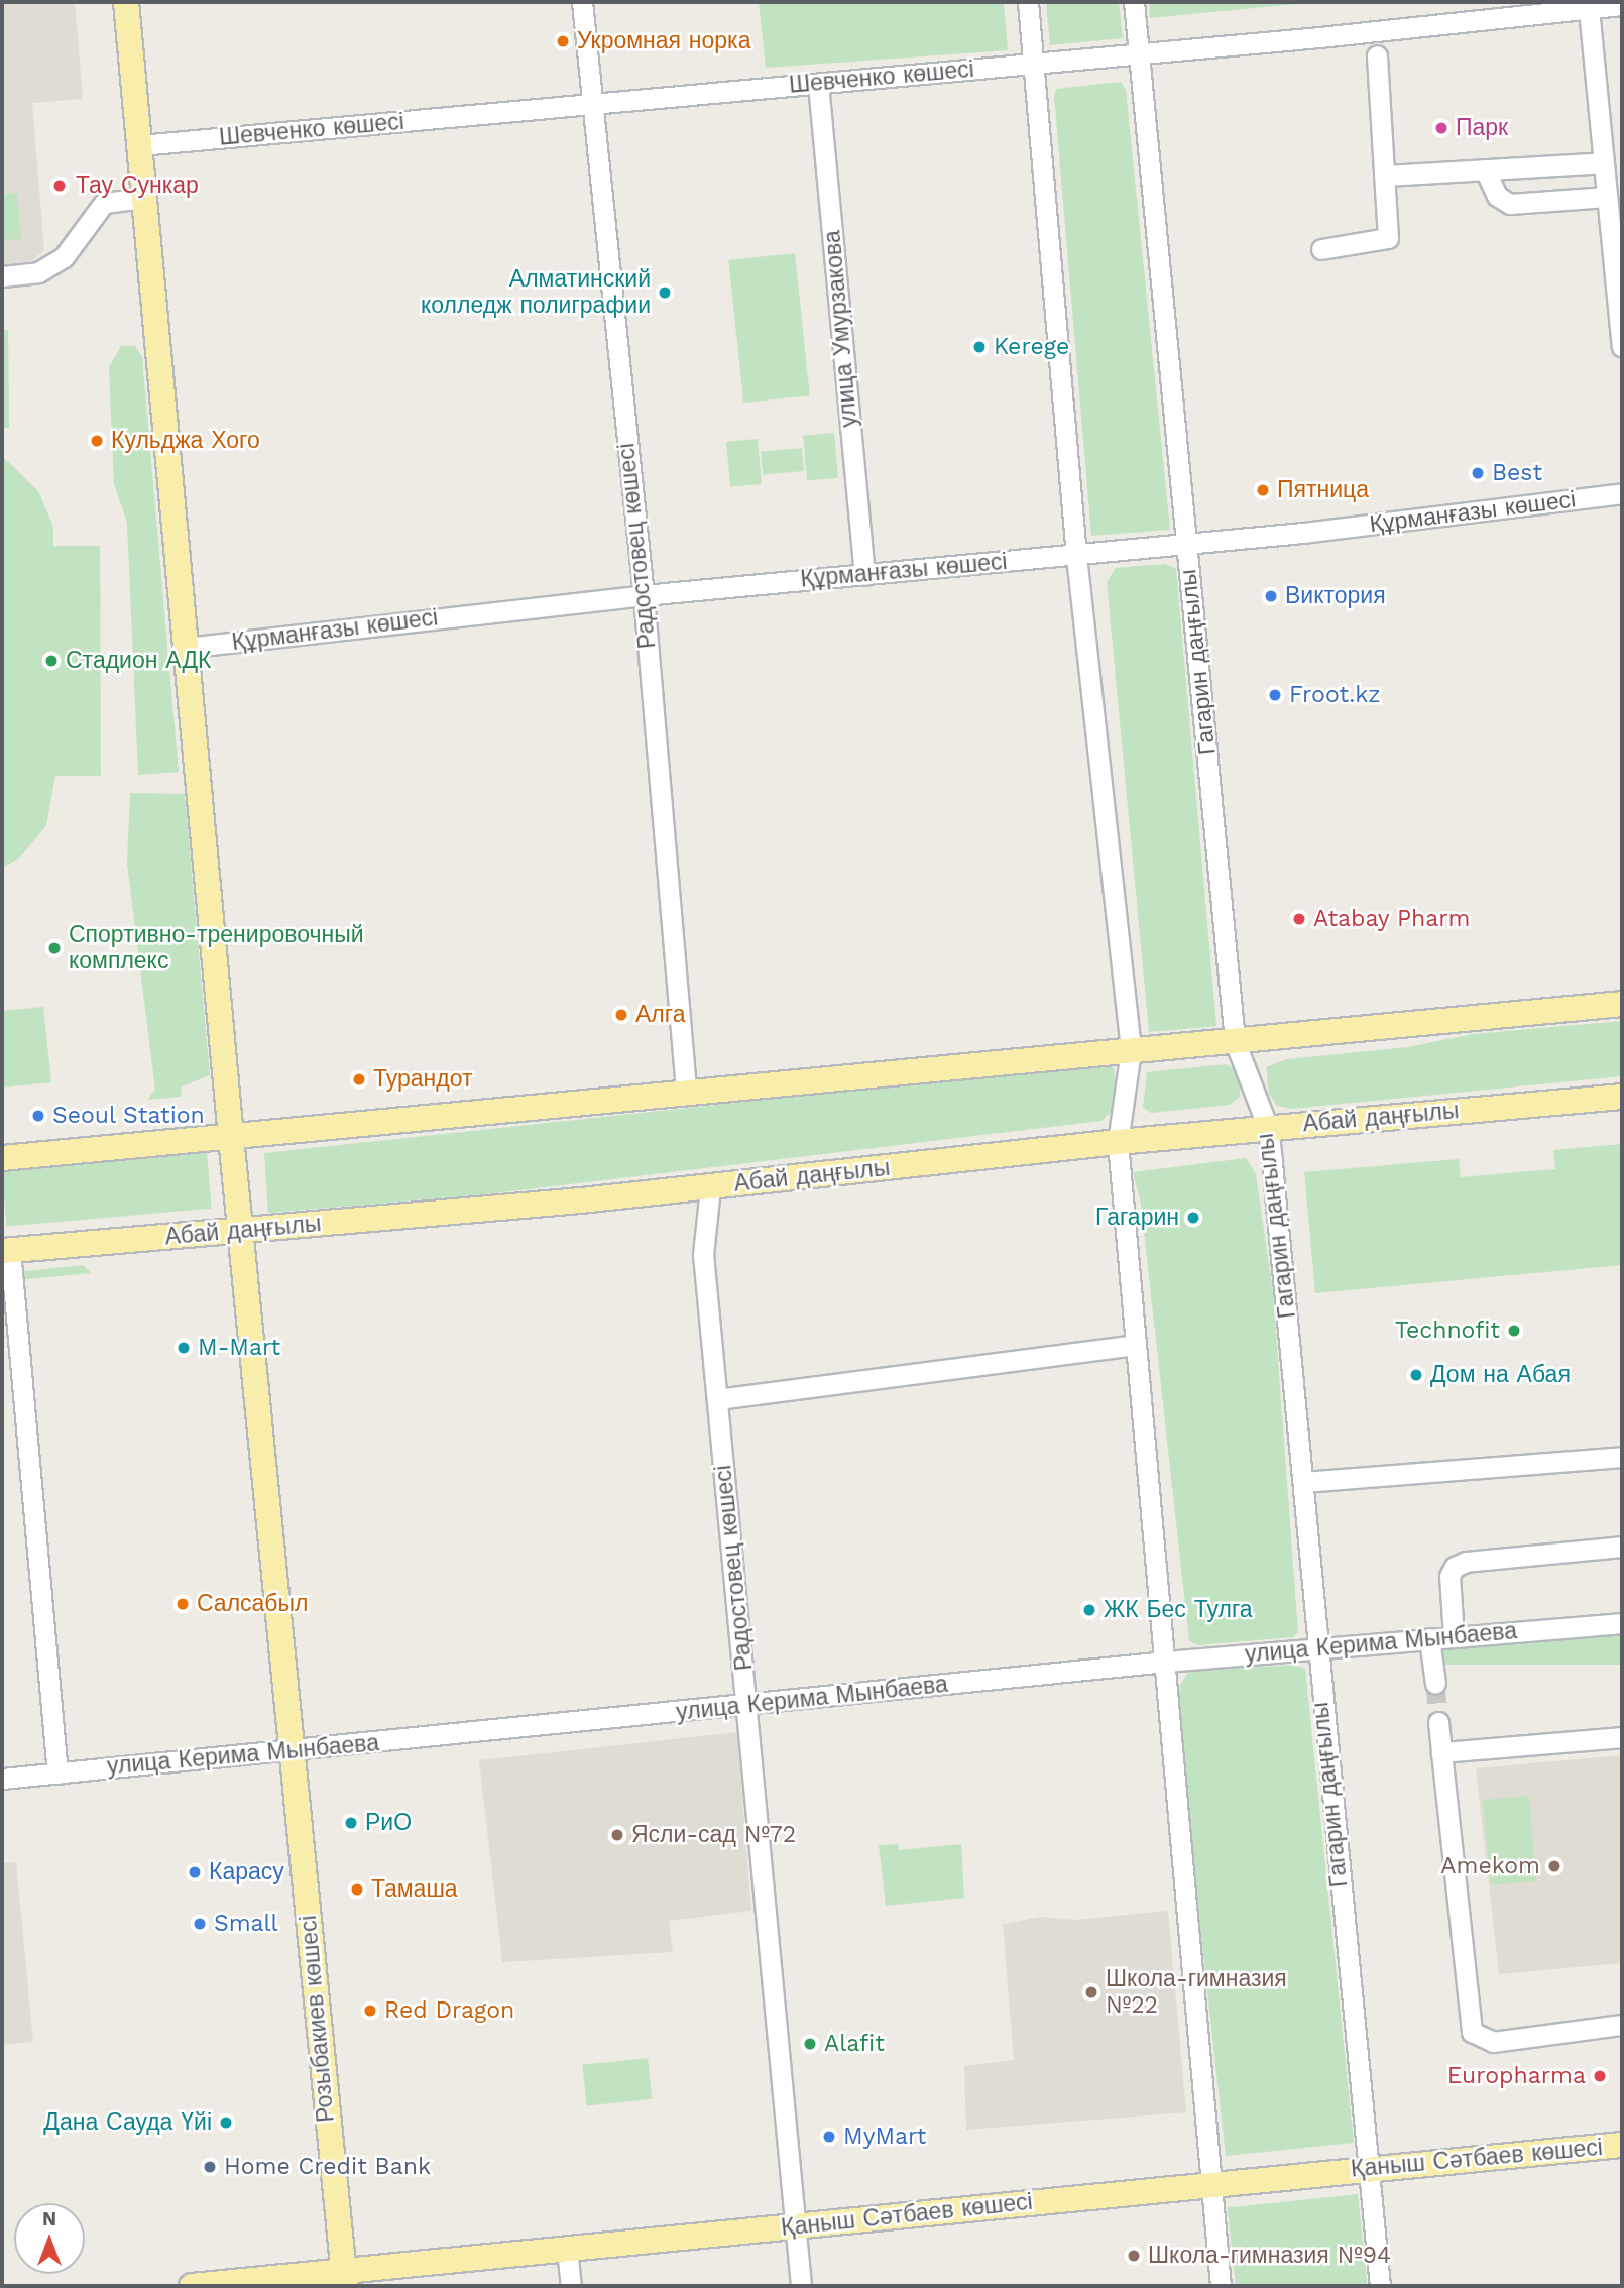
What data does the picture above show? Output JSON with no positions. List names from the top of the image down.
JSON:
{
  "streets": {
    "main road": ["Абай даңғылы", "Розыбакиев көшесі", "Қаныш Сәтбаев көшесі"],
    "street": [
      "Шевченко көшесі",
      "улица Умурзакова",
      "Құрманғазы көшесі",
      "Радостовец көшесі",
      "Гагарин даңғылы",
      "улица Керима Мынбаева"
    ]
  },
  "crossings": [
    ["Шевченко көшесі", "улица Умурзакова"],
    ["Шевченко көшесі", "Радостовец көшесі"],
    ["Шевченко көшесі", "Гагарин даңғылы"],
    ["улица Умурзакова", "Құрманғазы көшесі"],
    ["Құрманғазы көшесі", "Радостовец көшесі"],
    ["Құрманғазы көшесі", "Гагарин даңғылы"],
    ["Радостовец көшесі", "Абай даңғылы"],
    ["Радостовец көшесі", "улица Керима Мынбаева"],
    ["Радостовец көшесі", "Қаныш Сәтбаев көшесі"],
    ["Гагарин даңғылы", "Абай даңғылы"],
    ["Гагарин даңғылы", "улица Керима Мынбаева"],
    ["Гагарин даңғылы", "Қаныш Сәтбаев көшесі"],
    ["Абай даңғылы", "Розыбакиев көшесі"],
    ["улица Керима Мынбаева", "Розыбакиев көшесі"],
    ["Розыбакиев көшесі", "Қаныш Сәтбаев көшесі"]
  ],
  "places": [
    "Укромная норка",
    "Парк",
    "Тау Сункар",
    "Алматинский колледж полиграфии",
    "Kerege",
    "Кульджа Хого",
    "Best",
    "Пятница",
    "Виктория",
    "Стадион АДК",
    "Froot.kz",
    "Atabay Pharm",
    "Спортивно-тренировочный комплекс",
    "Алга",
    "Турандот",
    "Seoul Station",
    "Гагарин",
    "Technofit",
    "M-Mart",
    "Дом на Абая",
    "Салсабыл",
    "ЖК Бес Тулга",
    "РиО",
    "Ясли-сад №72",
    "Amekom",
    "Карасу",
    "Тамаша",
    "Small",
    "Школа-гимназия №22",
    "Red Dragon",
    "Alafit",
    "Europharma",
    "Дана Сауда Үйі",
    "MyMart",
    "Home Credit Bank",
    "Школа-гимназия №94"
  ],
  "north": "top"
}
